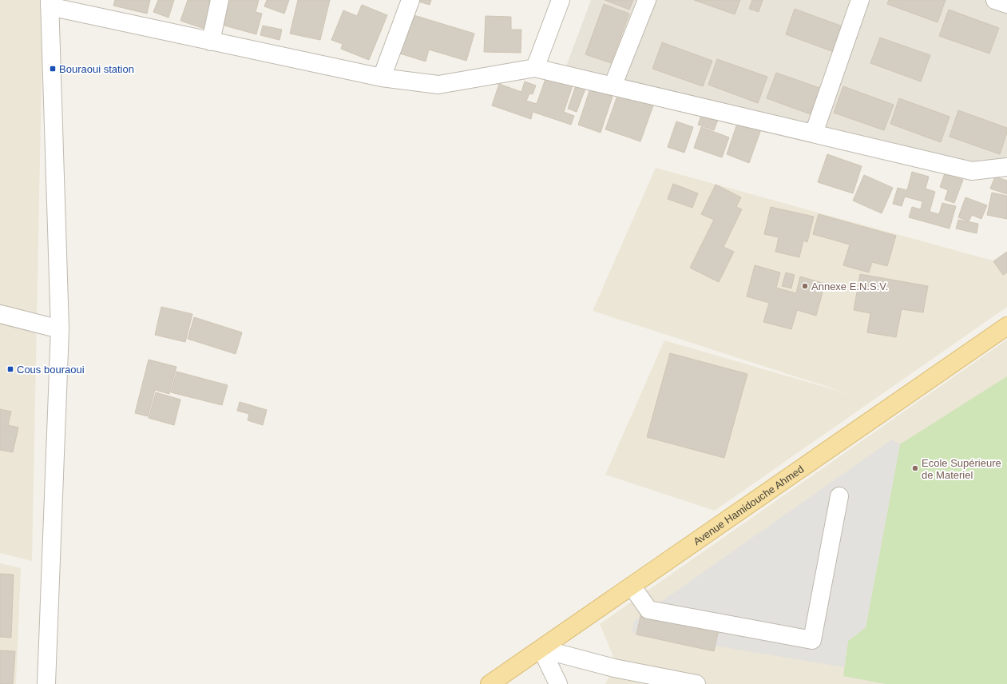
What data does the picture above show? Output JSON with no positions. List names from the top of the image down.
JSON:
{
  "streets": {
    "main road": ["Avenue Hamidouche Ahmed"]
  },
  "places": {
    "transit": ["Bouraoui station", "Cous bouraoui"],
    "other": ["Annexe E.N.S.V.", "Ecole Supérieure de Materiel"]
  }
}
